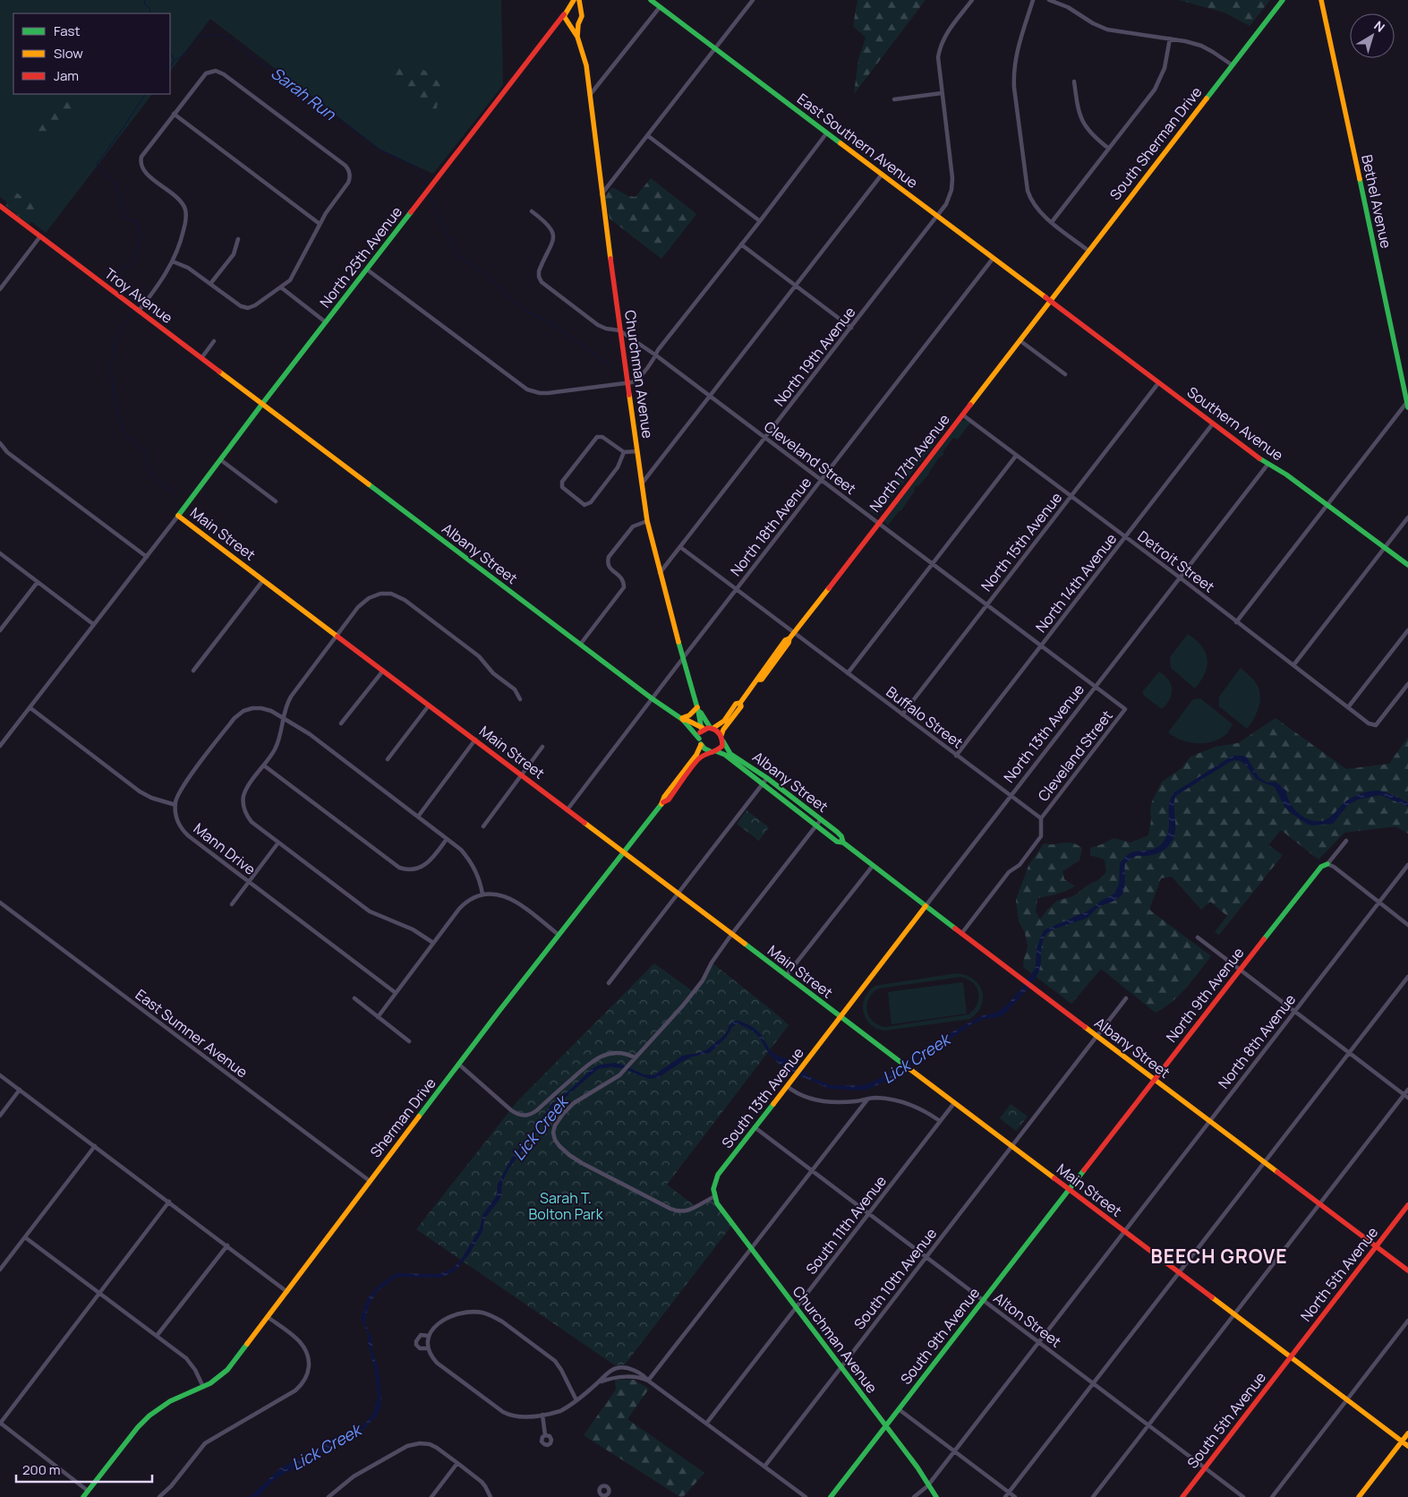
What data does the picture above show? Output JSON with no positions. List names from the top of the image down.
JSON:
{
  "streets": {
    "street": [
      "East Southern Avenue",
      "South Sherman Drive",
      "Bethel Avenue",
      "North 25th Avenue",
      "Troy Avenue",
      "North 19th Avenue",
      "Churchman Avenue",
      "Southern Avenue",
      "Cleveland Street",
      "North 17th Avenue",
      "North 18th Avenue",
      "Main Street",
      "North 15th Avenue",
      "Albany Street",
      "Detroit Street",
      "North 14th Avenue",
      "Buffalo Street",
      "North 13th Avenue",
      "Mann Drive",
      "North 9th Avenue",
      "East Sumner Avenue",
      "North 8th Avenue",
      "South 13th Avenue",
      "Sherman Drive",
      "South 11th Avenue",
      "North 5th Avenue",
      "South 10th Avenue",
      "Alton Street",
      "South 9th Avenue",
      "South 5th Avenue"
    ]
  },
  "crossings": [
    ["East Southern Avenue", "South Sherman Drive"],
    ["East Southern Avenue", "North 19th Avenue"],
    ["East Southern Avenue", "Southern Avenue"],
    ["East Southern Avenue", "North 17th Avenue"],
    ["East Southern Avenue", "North 18th Avenue"],
    ["South Sherman Drive", "Southern Avenue"],
    ["South Sherman Drive", "North 17th Avenue"],
    ["North 25th Avenue", "Troy Avenue"],
    ["North 25th Avenue", "Churchman Avenue"],
    ["North 25th Avenue", "Main Street"],
    ["North 25th Avenue", "Albany Street"],
    ["Troy Avenue", "Albany Street"],
    ["North 19th Avenue", "Churchman Avenue"],
    ["North 19th Avenue", "Cleveland Street"],
    ["North 19th Avenue", "Buffalo Street"],
    ["Churchman Avenue", "Cleveland Street"],
    ["Churchman Avenue", "North 17th Avenue"],
    ["Churchman Avenue", "North 18th Avenue"],
    ["Churchman Avenue", "Albany Street"],
    ["Churchman Avenue", "North 8th Avenue"],
    ["Churchman Avenue", "South 13th Avenue"],
    ["Churchman Avenue", "South 11th Avenue"],
    ["Churchman Avenue", "South 10th Avenue"],
    ["Churchman Avenue", "South 9th Avenue"],
    ["Southern Avenue", "North 17th Avenue"],
    ["Southern Avenue", "North 15th Avenue"],
    ["Southern Avenue", "North 14th Avenue"],
    ["Southern Avenue", "North 13th Avenue"],
    ["Cleveland Street", "North 17th Avenue"],
    ["Cleveland Street", "North 18th Avenue"],
    ["Cleveland Street", "North 15th Avenue"],
    ["Cleveland Street", "North 14th Avenue"],
    ["Cleveland Street", "Buffalo Street"],
    ["Cleveland Street", "North 13th Avenue"],
    ["North 17th Avenue", "Albany Street"],
    ["North 17th Avenue", "Detroit Street"],
    ["North 17th Avenue", "Buffalo Street"],
    ["North 18th Avenue", "Main Street"],
    ["North 18th Avenue", "Albany Street"],
    ["North 18th Avenue", "Buffalo Street"],
    ["Main Street", "North 13th Avenue"],
    ["Main Street", "North 9th Avenue"],
    ["Main Street", "North 8th Avenue"],
    ["Main Street", "South 13th Avenue"],
    ["Main Street", "Sherman Drive"],
    ["Main Street", "South 11th Avenue"],
    ["Main Street", "North 5th Avenue"],
    ["Main Street", "South 10th Avenue"],
    ["Main Street", "South 9th Avenue"],
    ["Main Street", "South 5th Avenue"],
    ["North 15th Avenue", "Detroit Street"],
    ["North 15th Avenue", "Buffalo Street"],
    ["Albany Street", "North 13th Avenue"],
    ["Albany Street", "North 9th Avenue"],
    ["Albany Street", "North 8th Avenue"],
    ["Albany Street", "North 5th Avenue"],
    ["Albany Street", "South 10th Avenue"],
    ["Detroit Street", "North 14th Avenue"],
    ["Detroit Street", "North 13th Avenue"],
    ["North 14th Avenue", "Buffalo Street"],
    ["Buffalo Street", "North 13th Avenue"],
    ["North 13th Avenue", "South 13th Avenue"],
    ["North 9th Avenue", "South 9th Avenue"],
    ["East Sumner Avenue", "Sherman Drive"],
    ["North 8th Avenue", "Alton Street"],
    ["South 13th Avenue", "Alton Street"],
    ["South 11th Avenue", "Alton Street"],
    ["North 5th Avenue", "South 5th Avenue"],
    ["South 10th Avenue", "Alton Street"],
    ["Alton Street", "South 9th Avenue"],
    ["Alton Street", "South 5th Avenue"]
  ],
  "districts": ["BEECH GROVE"],
  "water": ["Sarah Run", "Lick Creek"],
  "parks": ["Sarah T. Bolton Park"],
  "legend": ["Fast", "Slow", "Jam"],
  "scale_bar": "200 m",
  "north": "top right"
}
